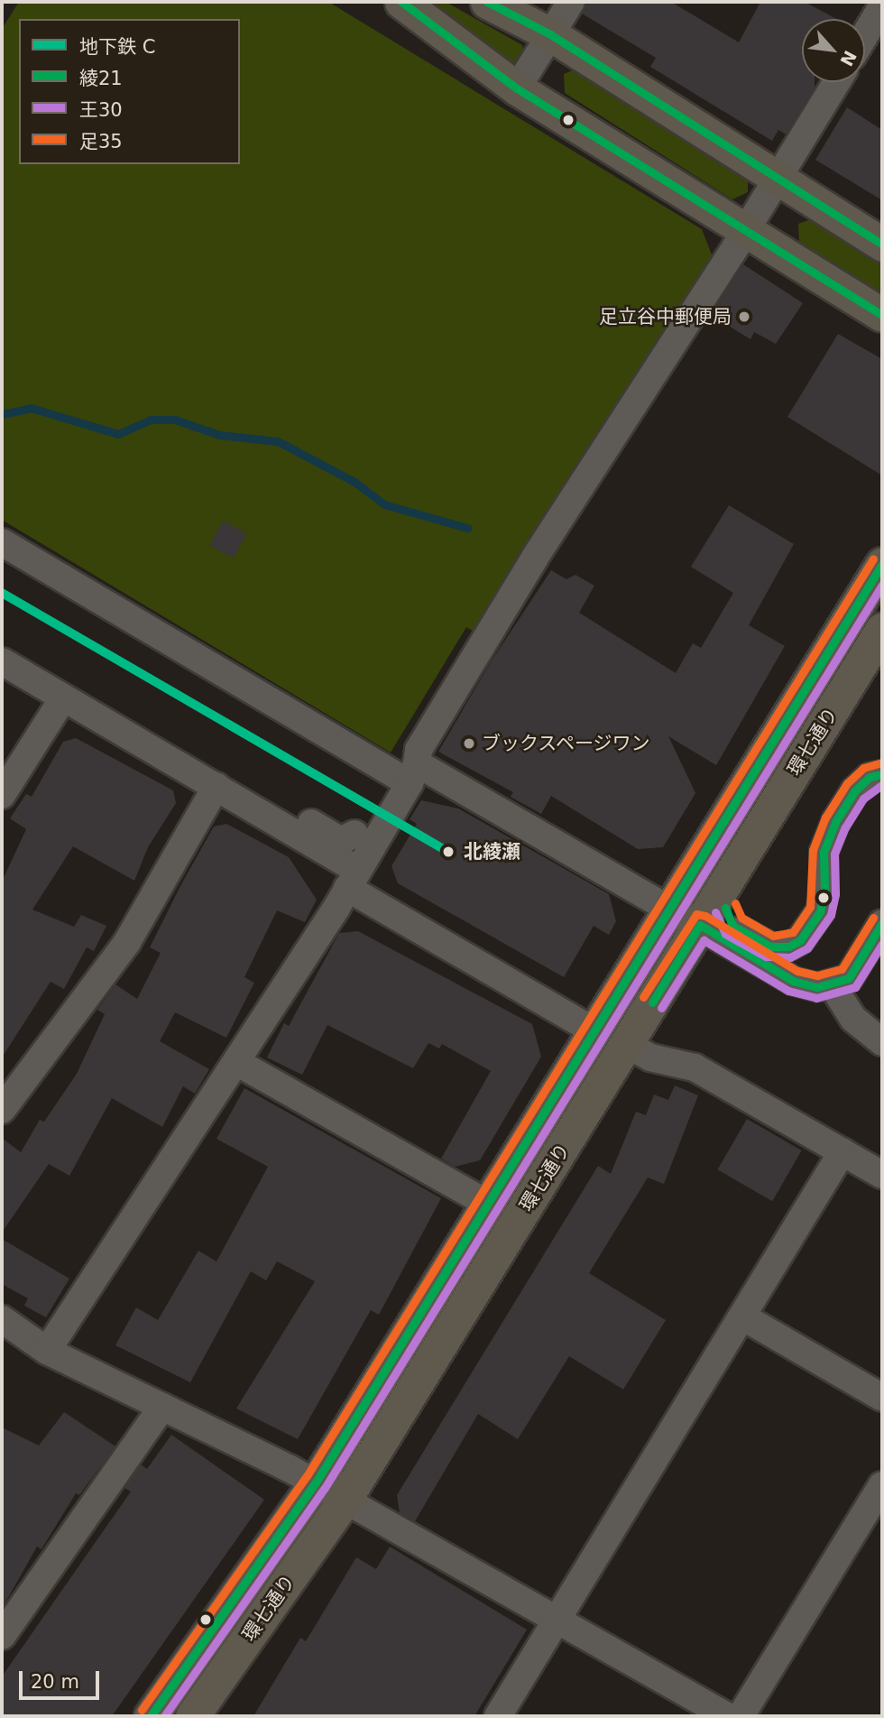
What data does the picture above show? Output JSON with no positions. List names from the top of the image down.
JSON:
{
  "streets": {
    "main road": ["環七通り"]
  },
  "places": ["足立谷中郵便局", "ブックスページワン", "北綾瀬"],
  "lines": [
    "transit line 綾21",
    "transit line 足35",
    "transit line 王30",
    "metro line C"
  ],
  "legend": [
    "地下鉄 C",
    "綾21",
    "王30",
    "足35"
  ],
  "scale_bar": "20 m",
  "north": "bottom right"
}
